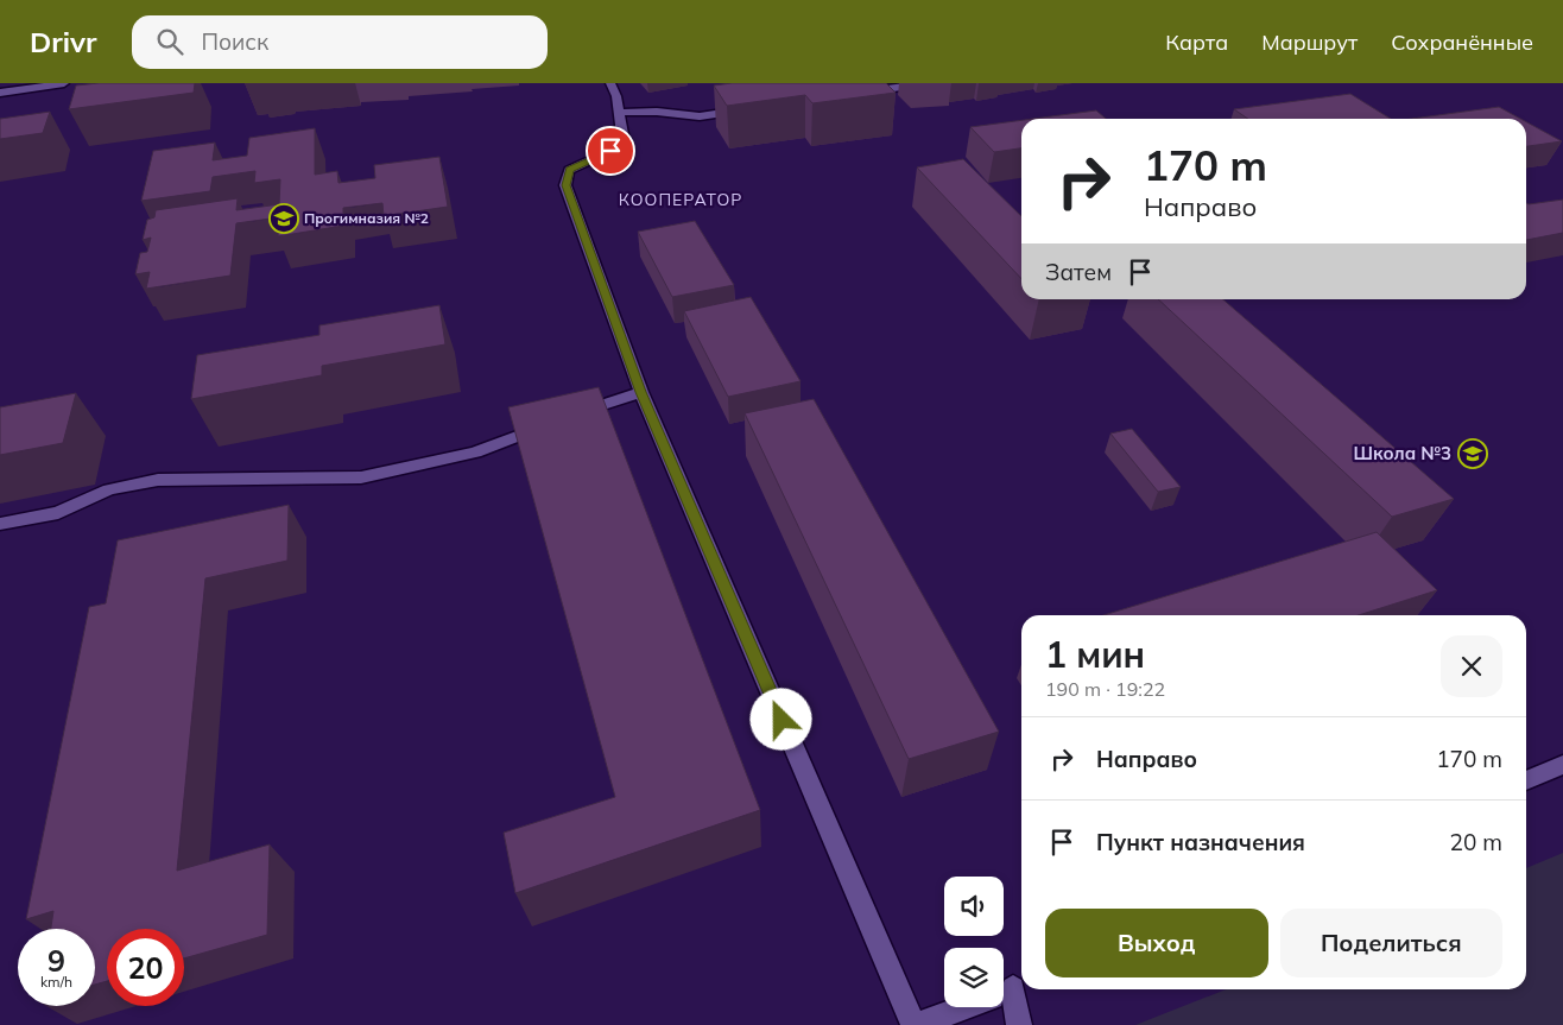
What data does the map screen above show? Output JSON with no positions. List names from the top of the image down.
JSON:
{
  "districts": ["КООПЕРАТОР"],
  "places": {
    "school or university": ["Прогимназия №2", "Школа №3"]
  },
  "page": {
    "header": "Drivr",
    "search": "Поиск",
    "nav": ["Карта", "Маршрут", "Сохранённые"],
    "turn": ["170 m", "Направо"],
    "then": "Затем",
    "heading": ["1 мин", "190 m · 19:22"],
    "list": [
      {
        "name": "Направо",
        "value": "170 m"
      },
      {
        "name": "Пункт назначения",
        "value": "20 m"
      }
    ],
    "buttons": ["Выход", "Поделиться"],
    "speed": "9 km/h",
    "limit": "20"
  }
}
